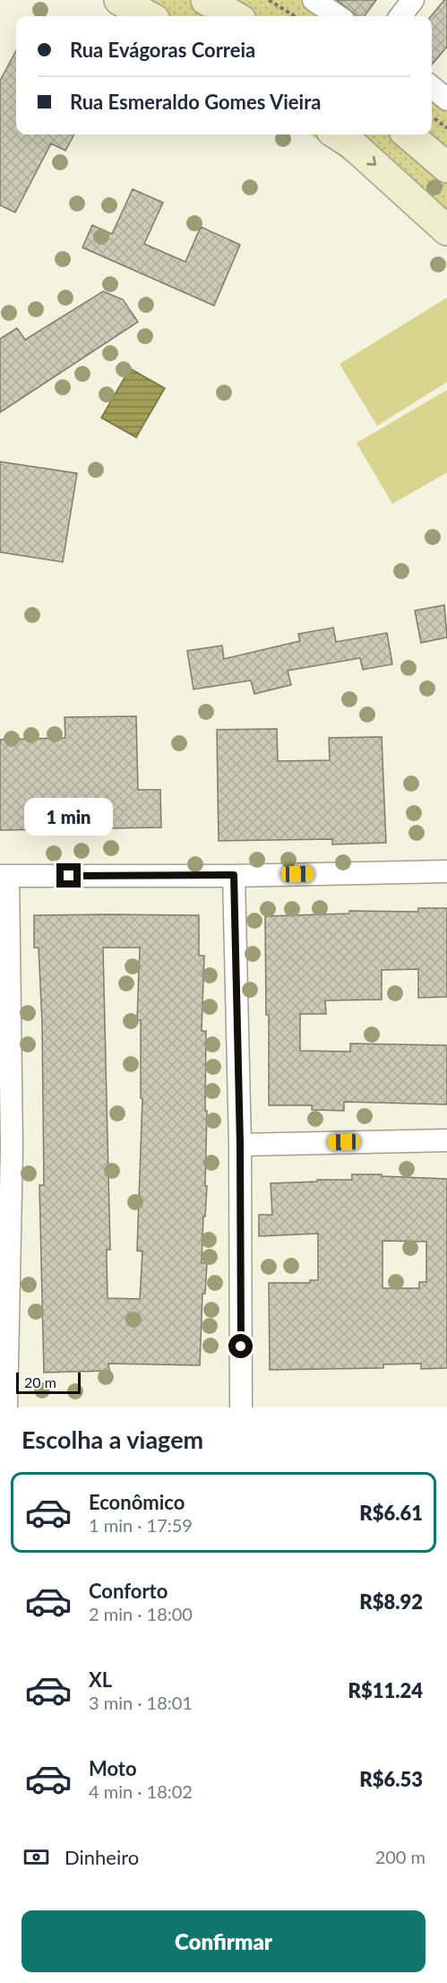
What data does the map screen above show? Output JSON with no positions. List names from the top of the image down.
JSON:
{
  "scale_bar": "20 m",
  "page": {
    "banner": ["Rua Evágoras Correia", "Rua Esmeraldo Gomes Vieira"],
    "bubble": "1 min",
    "scale": "20 m",
    "heading": "Escolha a viagem",
    "list": [
      {
        "name": "Econômico",
        "note": "1 min · 17:59",
        "value": "R$6.61"
      },
      {
        "name": "Conforto",
        "note": "2 min · 18:00",
        "value": "R$8.92"
      },
      {
        "name": "XL",
        "note": "3 min · 18:01",
        "value": "R$11.24"
      },
      {
        "name": "Moto",
        "note": "4 min · 18:02",
        "value": "R$6.53"
      }
    ],
    "pay": ["Dinheiro", "200 m"],
    "buttons": "Confirmar"
  }
}
